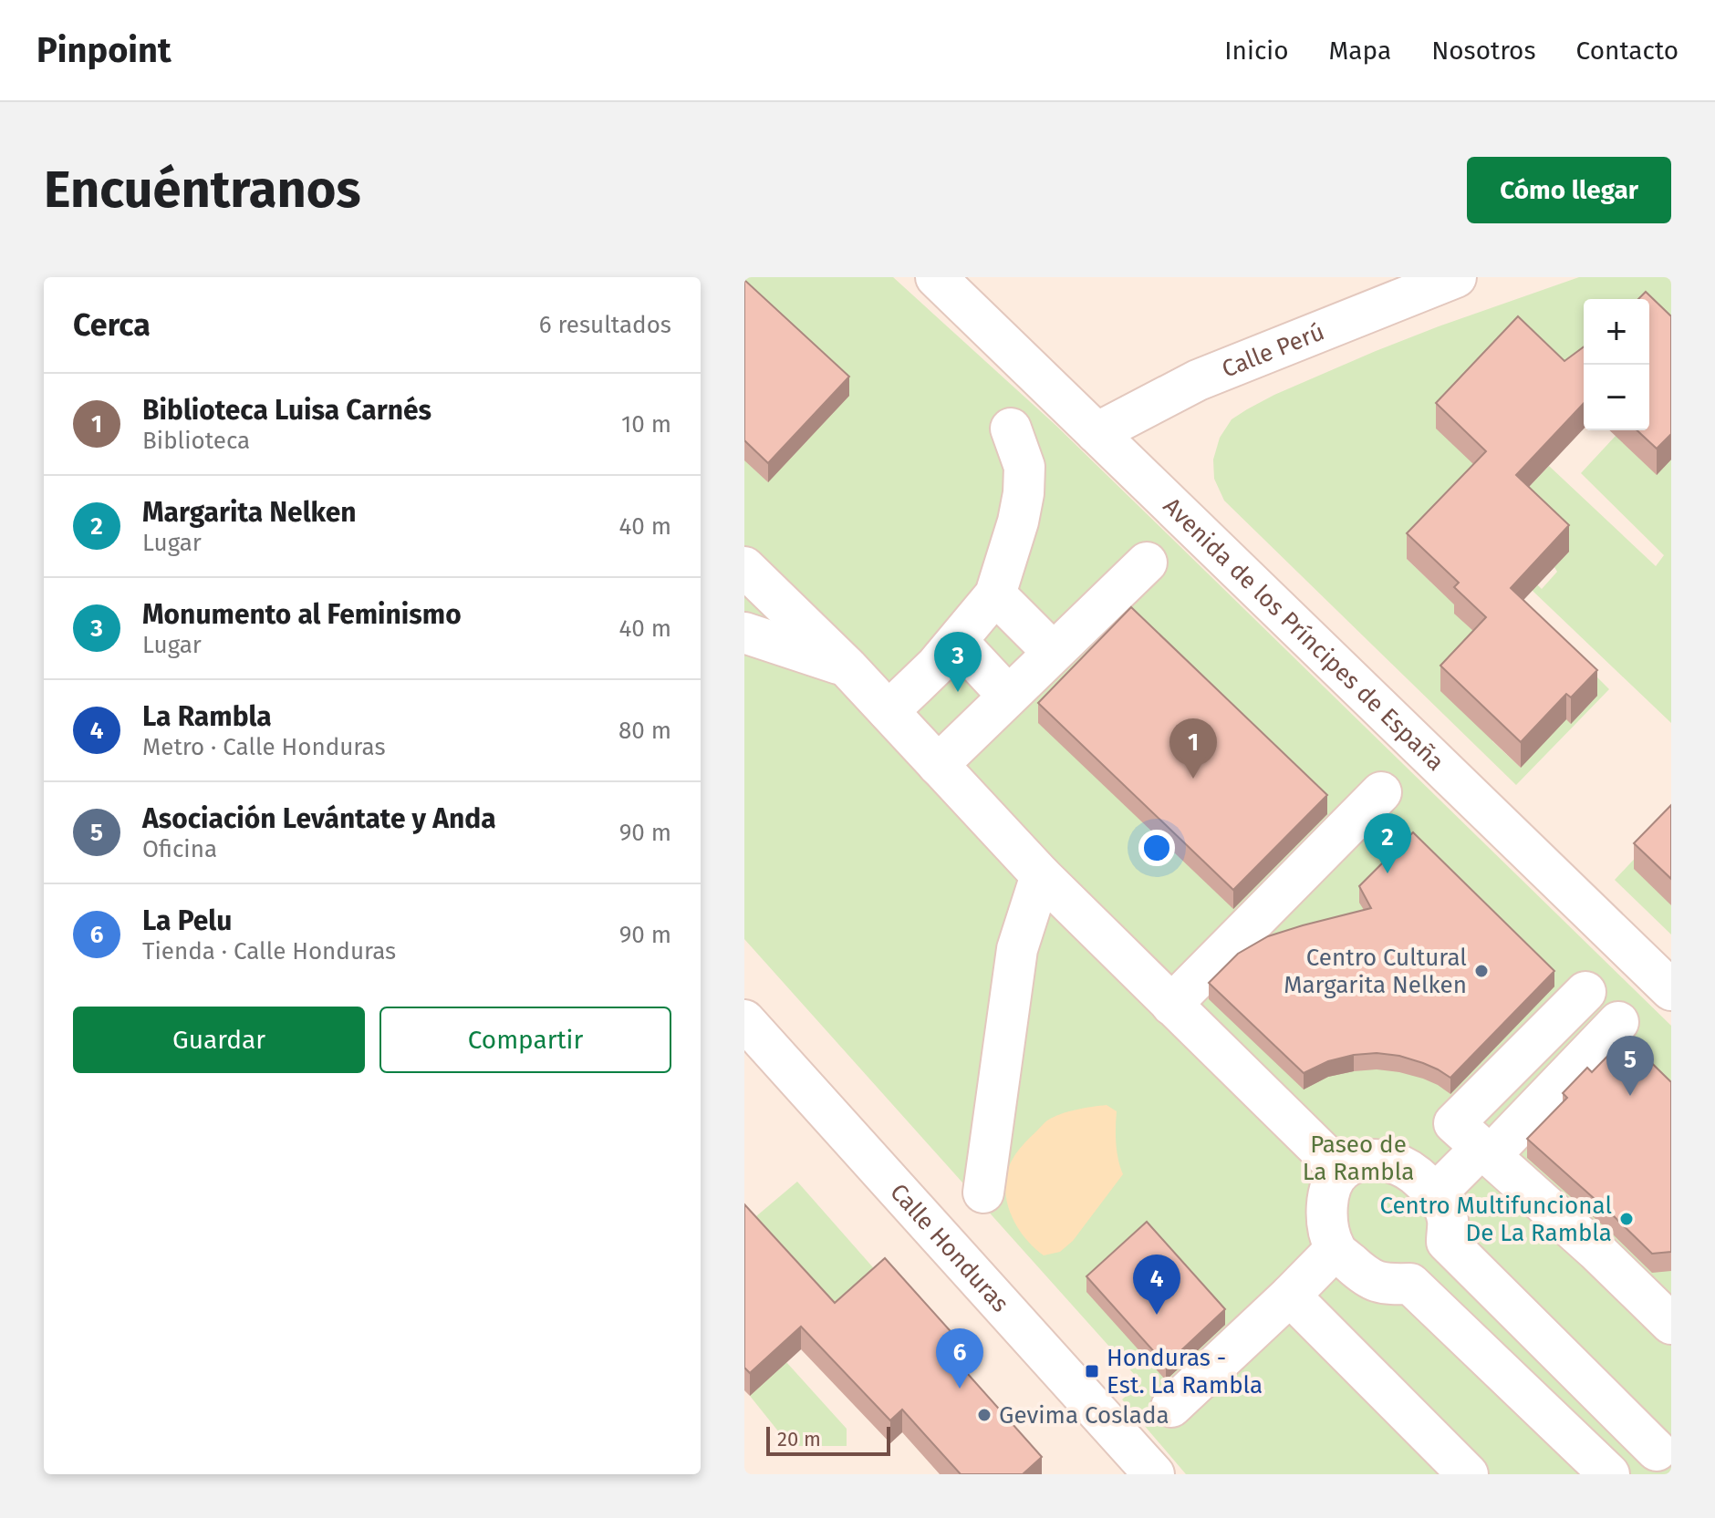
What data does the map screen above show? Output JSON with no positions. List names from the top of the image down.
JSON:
{
  "streets": {
    "street": ["Calle Perú", "Avenida de los Príncipes de España", "Calle Honduras"]
  },
  "crossings": [
    ["Calle Perú", "Avenida de los Príncipes de España"]
  ],
  "parks": ["Paseo de La Rambla"],
  "places": {
    "other": ["Centro Cultural Margarita Nelken", "Centro Multifuncional De La Rambla", "Gevima Coslada"],
    "transit": ["Honduras - Est. La Rambla"]
  },
  "scale_bar": "20 m",
  "page": {
    "header": "Pinpoint",
    "nav": [
      "Inicio",
      "Mapa",
      "Nosotros",
      "Contacto"
    ],
    "buttons": [
      "Cómo llegar",
      ["Guardar", "Compartir"]
    ],
    "title": "Encuéntranos",
    "heading": ["Cerca", "6 resultados"],
    "map_buttons": ["+", "−"],
    "list": [
      {
        "mark": "1",
        "name": "Biblioteca Luisa Carnés",
        "note": "Biblioteca",
        "value": "10 m"
      },
      {
        "mark": "2",
        "name": "Margarita Nelken",
        "note": "Lugar",
        "value": "40 m"
      },
      {
        "mark": "3",
        "name": "Monumento al Feminismo",
        "note": "Lugar",
        "value": "40 m"
      },
      {
        "mark": "4",
        "name": "La Rambla",
        "note": "Metro · Calle Honduras",
        "value": "80 m"
      },
      {
        "mark": "5",
        "name": "Asociación Levántate y Anda",
        "note": "Oficina",
        "value": "90 m"
      },
      {
        "mark": "6",
        "name": "La Pelu",
        "note": "Tienda · Calle Honduras",
        "value": "90 m"
      }
    ],
    "pins": [
      "3",
      "1",
      "2",
      "5",
      "4",
      "6"
    ],
    "scale": "20 m"
  }
}
